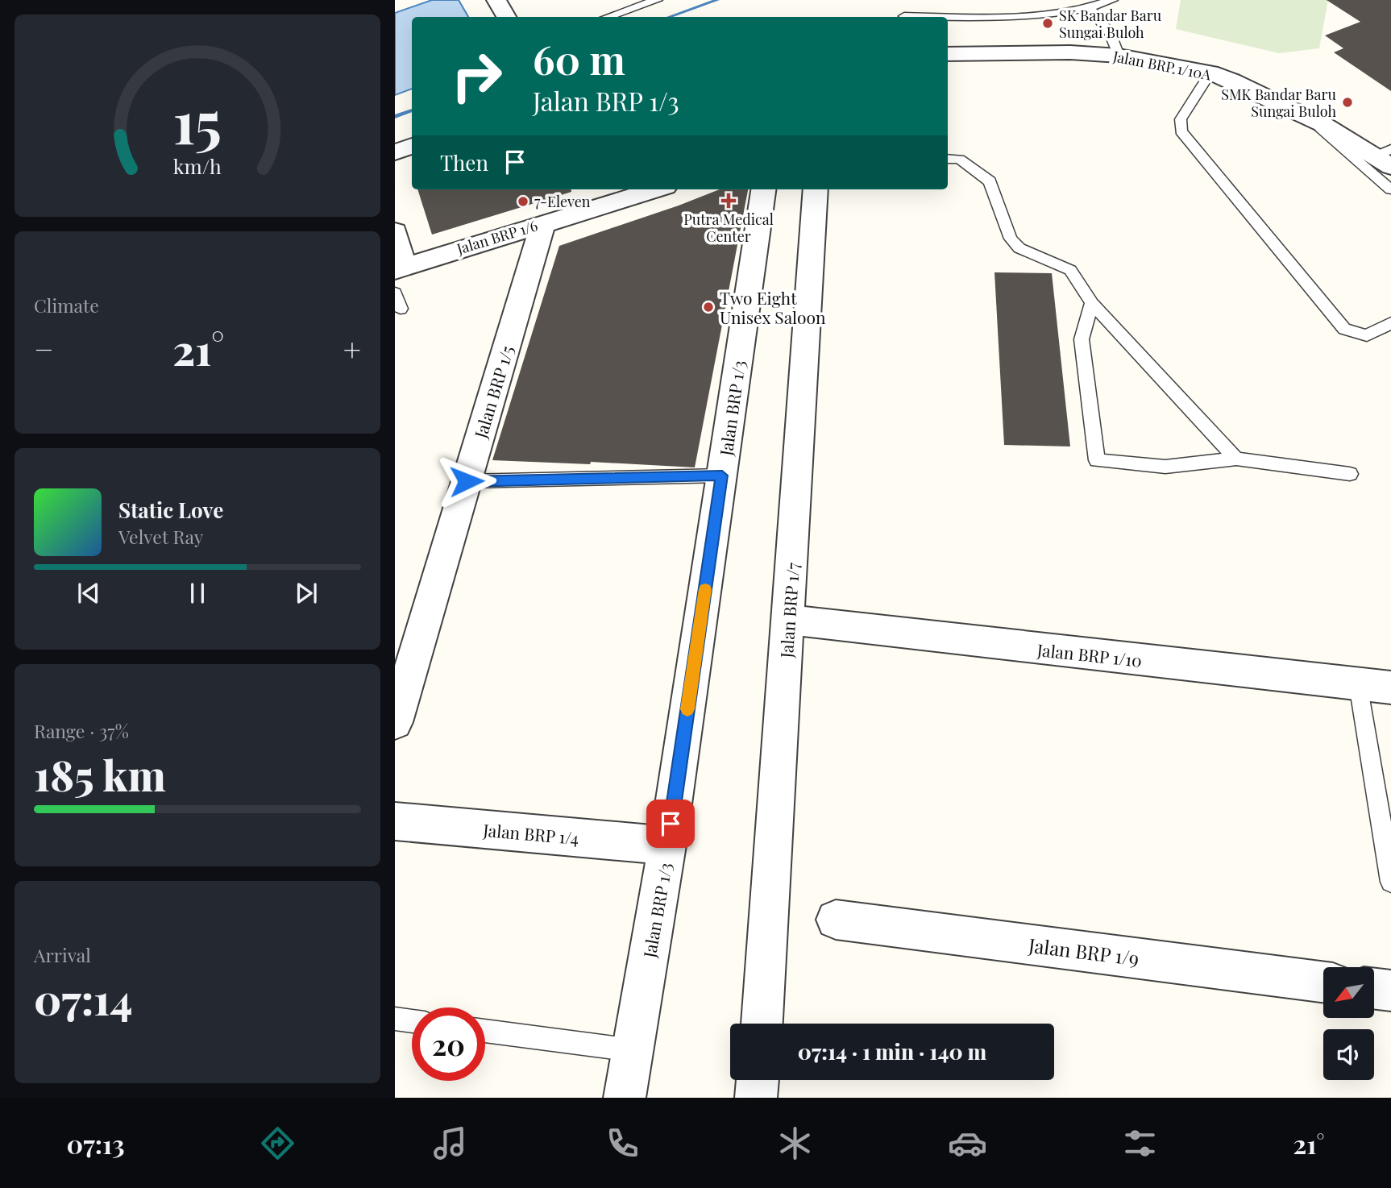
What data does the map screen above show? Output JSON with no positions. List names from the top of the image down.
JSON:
{
  "streets": {
    "street": [
      "Jalan BRP 1/10A",
      "Jalan BRP 1/6",
      "Jalan BRP 1/5",
      "Jalan BRP 1/3",
      "Jalan BRP 1/7",
      "Jalan BRP 1/10",
      "Jalan BRP 1/4",
      "Jalan BRP 1/9"
    ]
  },
  "crossings": [
    ["Jalan BRP 1/6", "Jalan BRP 1/5"],
    ["Jalan BRP 1/3", "Jalan BRP 1/4"],
    ["Jalan BRP 1/7", "Jalan BRP 1/10"]
  ],
  "places": {
    "other": [
      "SK Bandar Baru Sungai Buloh",
      "SMK Bandar Baru Sungai Buloh",
      "7-Eleven",
      "Two Eight Unisex Saloon"
    ],
    "health": ["Putra Medical Center"]
  },
  "north": "bottom left",
  "page": {
    "turn": ["60 m", "Jalan BRP 1/3"],
    "then": "Then",
    "tile": [
      "Climate",
      ["Range · 37%", "185 km"],
      ["Arrival", "07:14"]
    ],
    "heat": ["−", "21°", "+"],
    "song": ["Static Love", "Velvet Ray"],
    "limit": "20",
    "trip": "07:14 · 1 min · 140 m",
    "tabs": ["07:13", "21°"],
    "gauge": ["15", "km/h"]
  }
}
